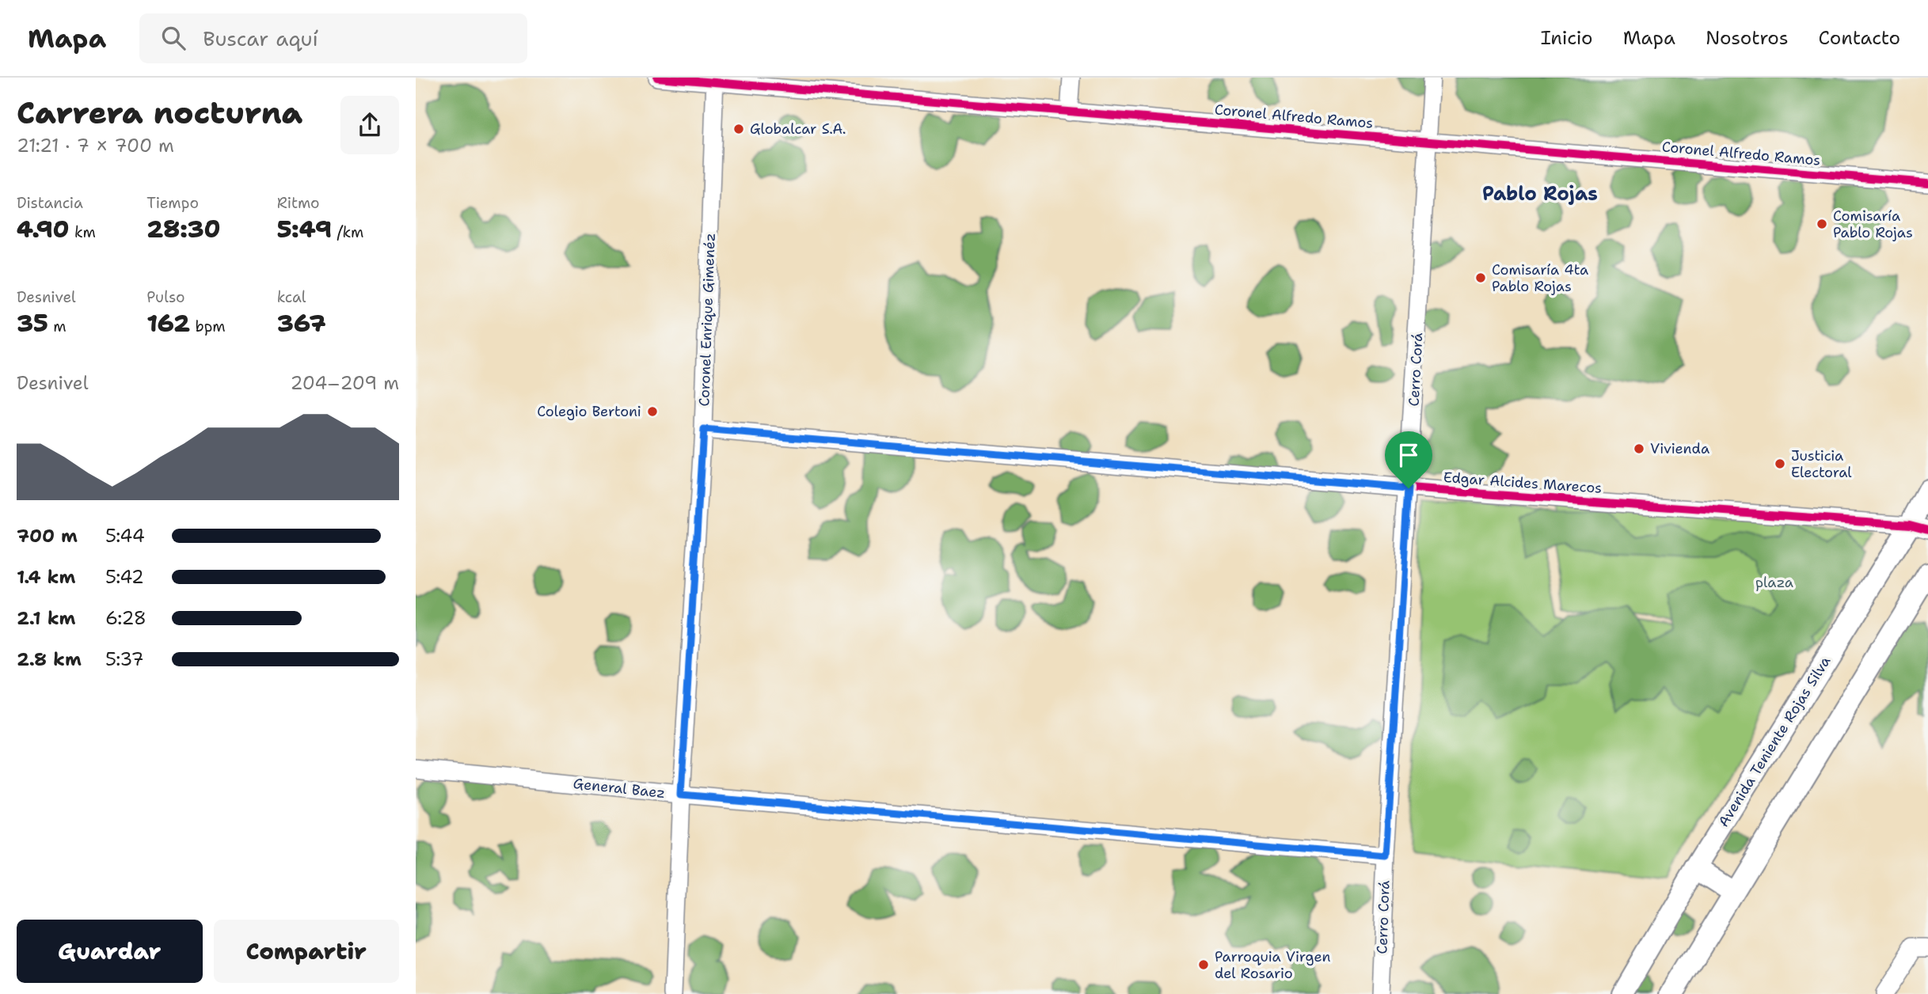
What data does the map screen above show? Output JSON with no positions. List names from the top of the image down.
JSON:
{
  "streets": {
    "street": [
      "Coronel Alfredo Ramos",
      "Coronel Enrique Gimenéz",
      "Cerro Corá",
      "Edgar Alcides Marecos",
      "Avenida Teniente Rojas Silva",
      "General Baez"
    ]
  },
  "crossings": [
    ["Coronel Alfredo Ramos", "Coronel Enrique Gimenéz"],
    ["Coronel Alfredo Ramos", "Cerro Corá"],
    ["Coronel Enrique Gimenéz", "Edgar Alcides Marecos"],
    ["Coronel Enrique Gimenéz", "General Baez"],
    ["Cerro Corá", "Edgar Alcides Marecos"],
    ["Cerro Corá", "General Baez"],
    ["Edgar Alcides Marecos", "Avenida Teniente Rojas Silva"]
  ],
  "districts": ["Pablo Rojas"],
  "parks": ["plaza"],
  "places": [
    "Globalcar S.A.",
    "Comisaría Pablo Rojas",
    "Comisaría 4ta Pablo Rojas",
    "Colegio Bertoni",
    "Vivienda",
    "Justicia Electoral",
    "Parroquia Virgen del Rosario"
  ],
  "page": {
    "header": "Mapa",
    "search": "Buscar aquí",
    "nav": [
      "Inicio",
      "Mapa",
      "Nosotros",
      "Contacto"
    ],
    "heading": ["Carrera nocturna", "21:21 · 7 × 700 m"],
    "stats": [
      ["Distancia", "4.90 km"],
      ["Tiempo", "28:30"],
      ["Ritmo", "5:49 /km"],
      ["Desnivel", "35 m"],
      ["Pulso", "162 bpm"],
      ["kcal", "367"]
    ],
    "chart": ["Desnivel", "204–209 m"],
    "list": [
      {
        "name": "700 m",
        "note": "5:44"
      },
      {
        "name": "1.4 km",
        "note": "5:42"
      },
      {
        "name": "2.1 km",
        "note": "6:28"
      },
      {
        "name": "2.8 km",
        "note": "5:37"
      }
    ],
    "buttons": ["Guardar", "Compartir"]
  }
}
